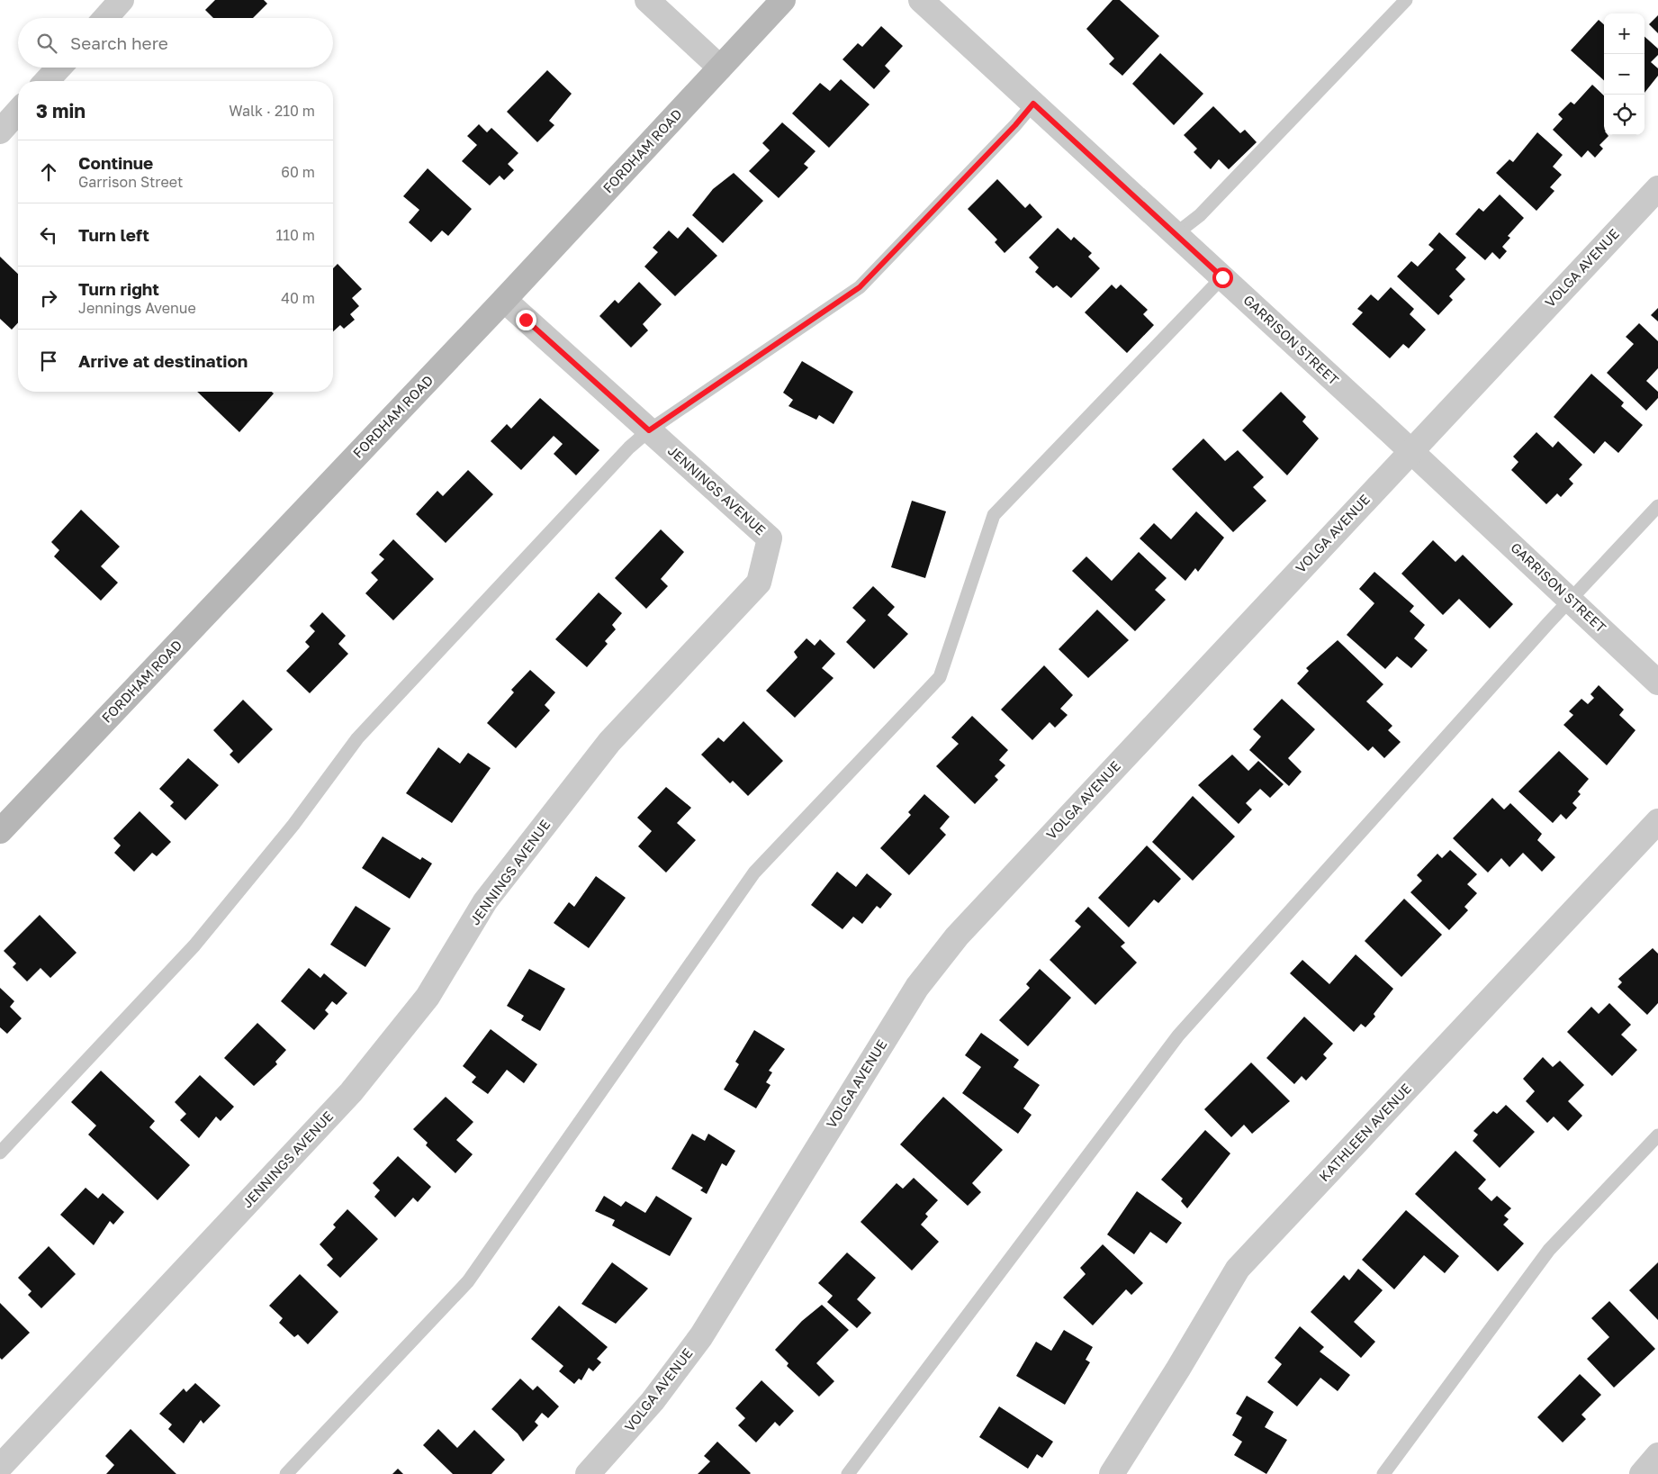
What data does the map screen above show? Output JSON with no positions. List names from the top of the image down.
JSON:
{
  "streets": {
    "street": [
      "FORDHAM ROAD",
      "VOLGA AVENUE",
      "GARRISON STREET",
      "JENNINGS AVENUE",
      "KATHLEEN AVENUE"
    ]
  },
  "crossings": [
    ["FORDHAM ROAD", "JENNINGS AVENUE"],
    ["VOLGA AVENUE", "GARRISON STREET"]
  ],
  "page": {
    "map_buttons": ["+", "−"],
    "search": "Search here",
    "heading": ["3 min", "Walk · 210 m"],
    "list": [
      ["Continue", "Garrison Street", "60 m"],
      ["Turn left", "110 m"],
      ["Turn right", "Jennings Avenue", "40 m"],
      "Arrive at destination"
    ]
  }
}
